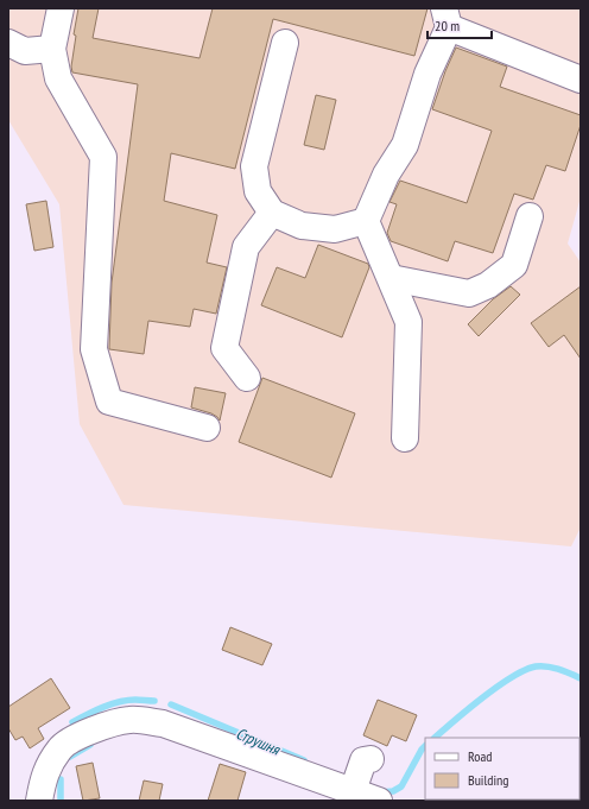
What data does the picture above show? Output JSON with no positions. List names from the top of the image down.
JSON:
{
  "water": ["Струшня"],
  "legend": ["Road", "Building"],
  "scale_bar": "20 m"
}
